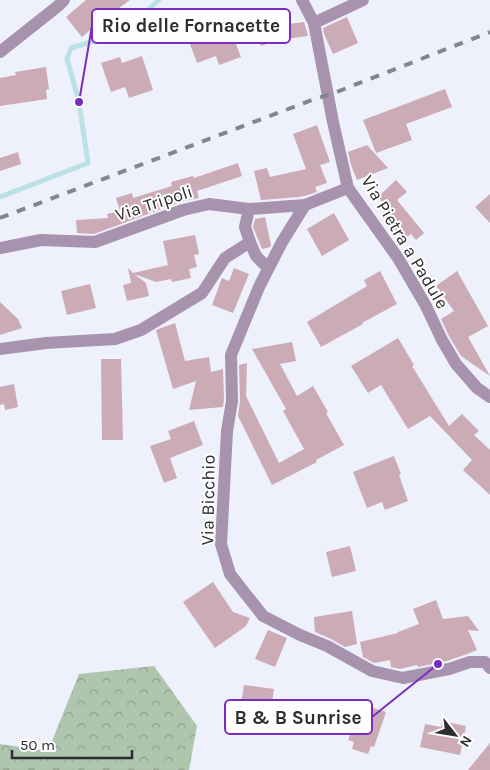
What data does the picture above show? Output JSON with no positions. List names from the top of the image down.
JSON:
{
  "streets": {
    "street": ["Via Tripoli", "Via Pietra a Padule", "Via Bicchio"]
  },
  "crossings": [
    ["Via Tripoli", "Via Pietra a Padule"],
    ["Via Tripoli", "Via Bicchio"]
  ],
  "places": ["Rio delle Fornacette", "B & B Sunrise"],
  "scale_bar": "50 m",
  "north": "bottom right"
}
